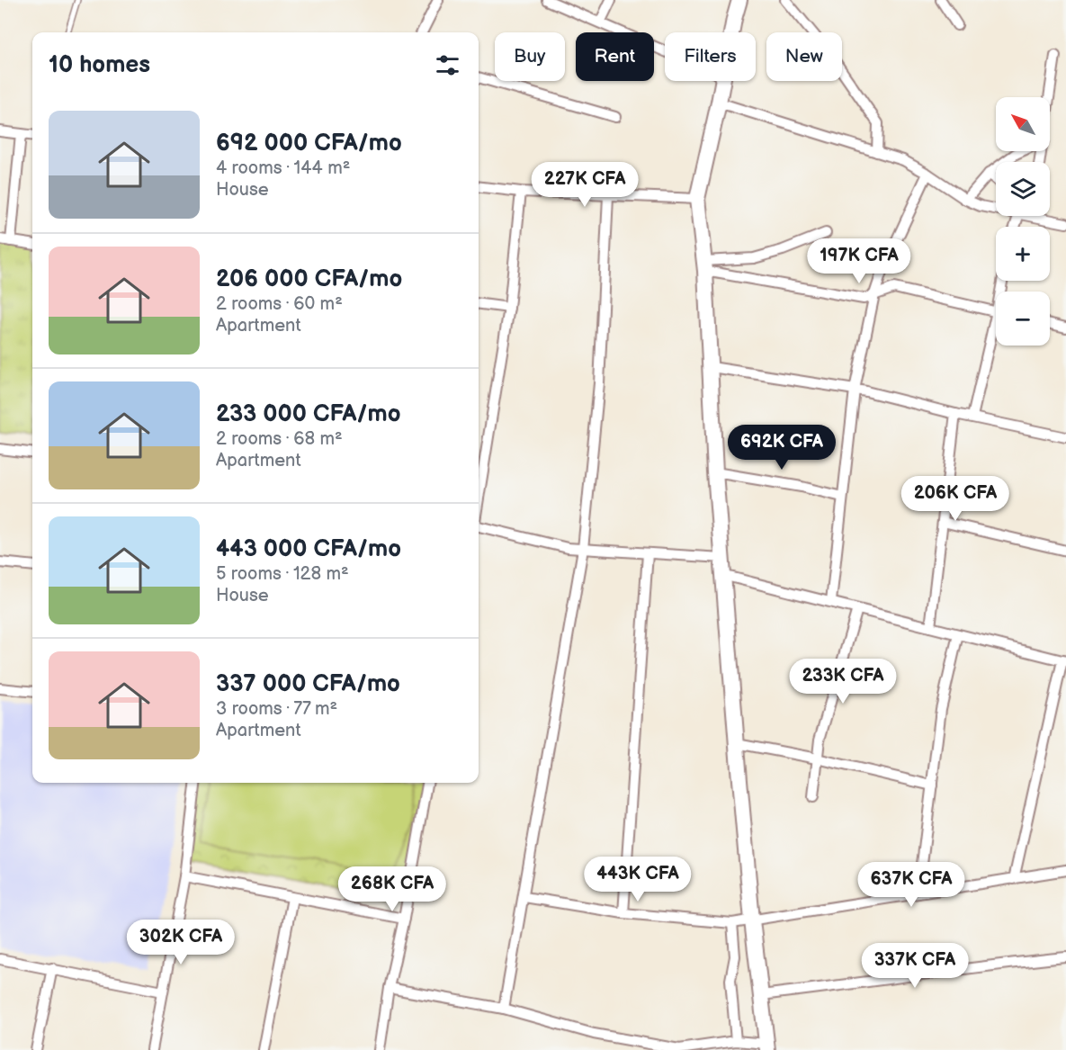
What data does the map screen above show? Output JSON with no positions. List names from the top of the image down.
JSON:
{
  "north": "top left",
  "page": {
    "chip": [
      "Buy",
      "Rent",
      "Filters",
      "New"
    ],
    "heading": "10 homes",
    "map_buttons": ["+", "−"],
    "list": [
      {
        "name": "692 000 CFA/mo",
        "note": "4 rooms · 144 m² · House"
      },
      {
        "name": "206 000 CFA/mo",
        "note": "2 rooms · 60 m² · Apartment"
      },
      {
        "name": "233 000 CFA/mo",
        "note": "2 rooms · 68 m² · Apartment"
      },
      {
        "name": "443 000 CFA/mo",
        "note": "5 rooms · 128 m² · House"
      },
      {
        "name": "337 000 CFA/mo",
        "note": "3 rooms · 77 m² · Apartment"
      }
    ],
    "price": [
      "227K CFA",
      "197K CFA",
      "692K CFA",
      "206K CFA",
      "233K CFA",
      "443K CFA",
      "637K CFA",
      "268K CFA",
      "302K CFA",
      "337K CFA"
    ]
  }
}
